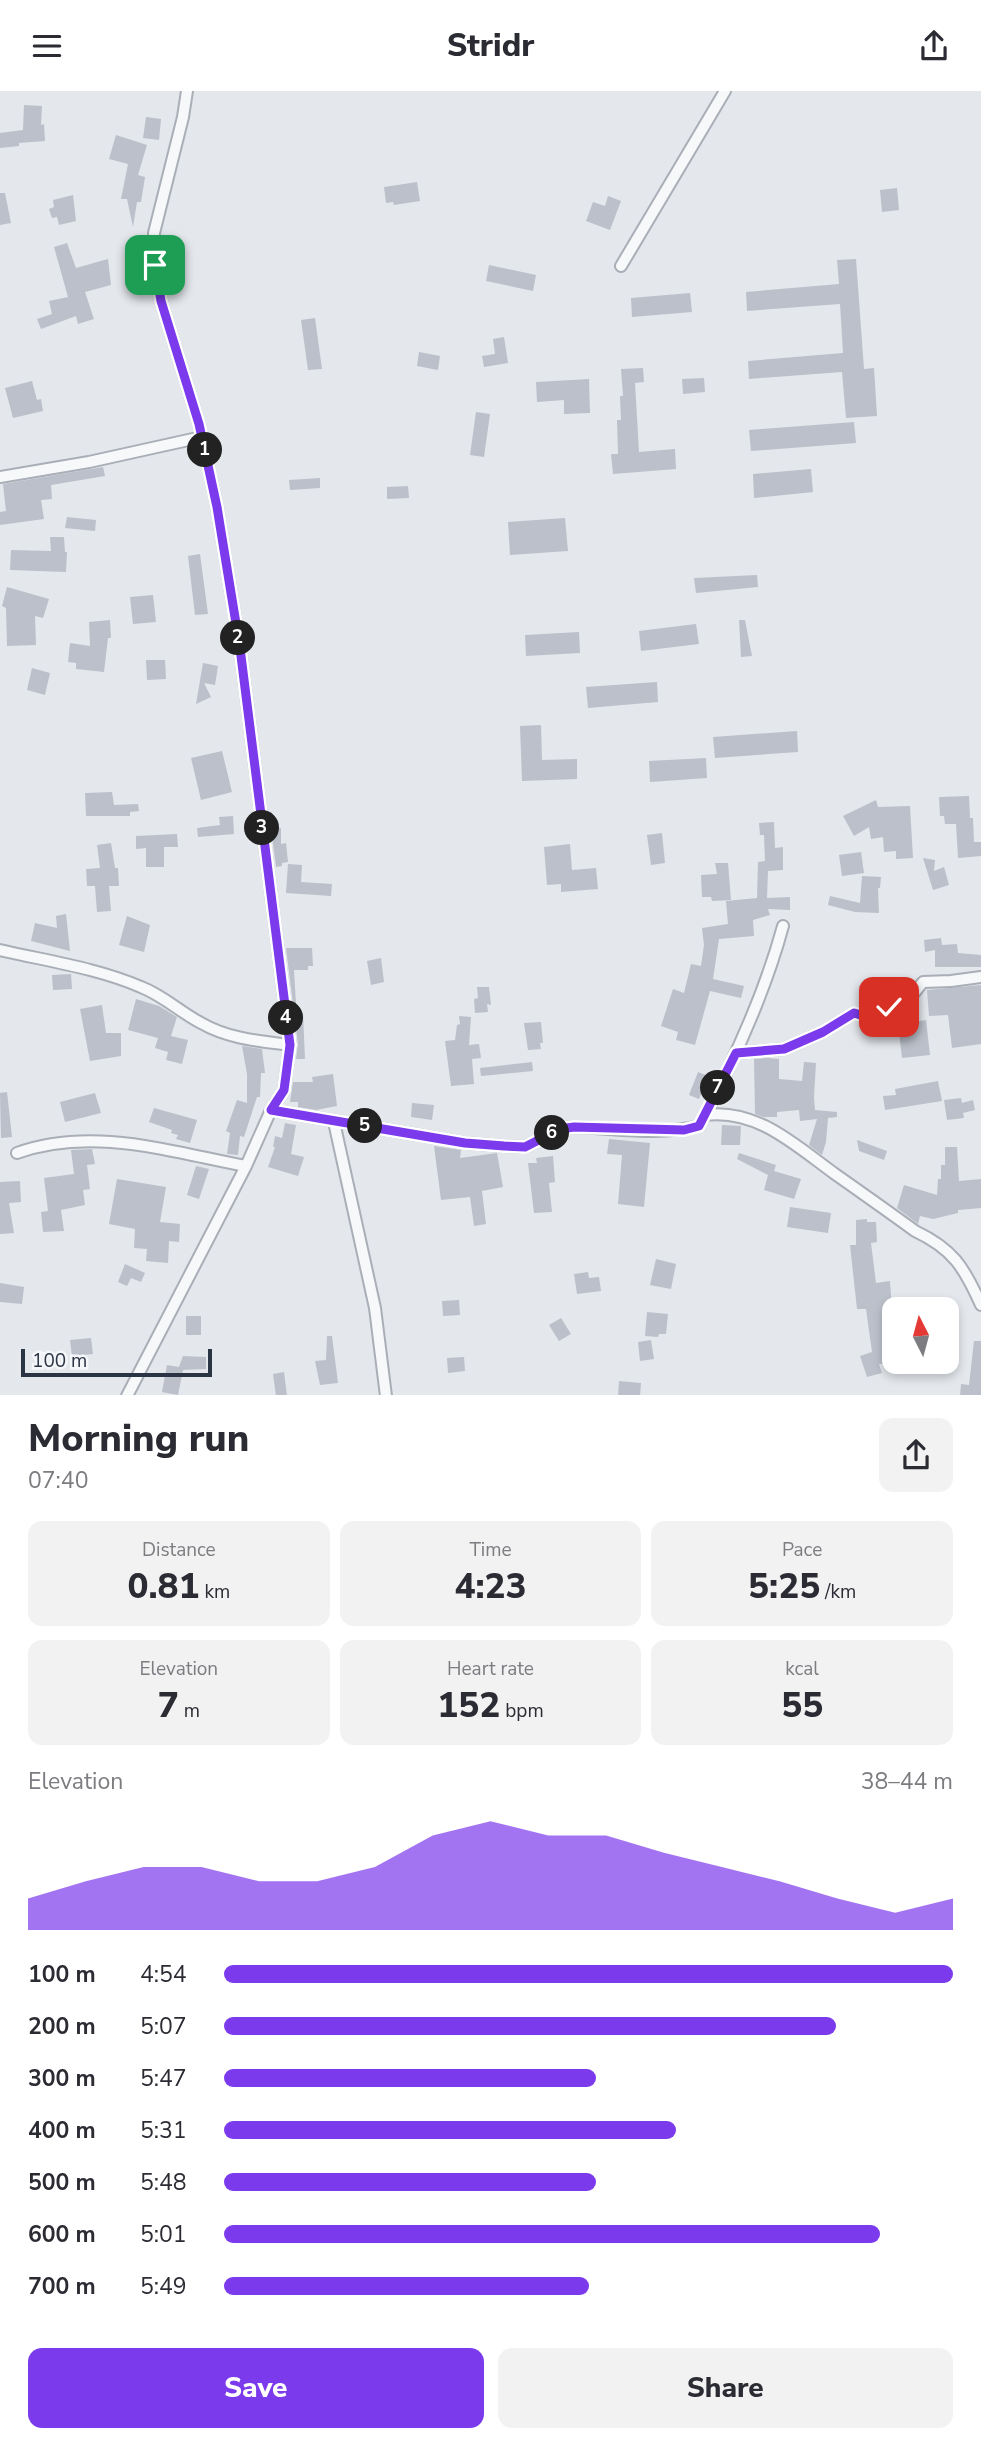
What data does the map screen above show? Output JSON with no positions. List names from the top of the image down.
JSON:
{
  "scale_bar": "100 m",
  "north": "top",
  "page": {
    "header": "Stridr",
    "pins": [
      "1",
      "2",
      "3",
      "4",
      "7",
      "5",
      "6"
    ],
    "scale": "100 m",
    "heading": ["Morning run", "07:40"],
    "stats": [
      ["Distance", "0.81 km"],
      ["Time", "4:23"],
      ["Pace", "5:25 /km"],
      ["Elevation", "7 m"],
      ["Heart rate", "152 bpm"],
      ["kcal", "55"]
    ],
    "chart": ["Elevation", "38–44 m"],
    "list": [
      {
        "name": "100 m",
        "note": "4:54"
      },
      {
        "name": "200 m",
        "note": "5:07"
      },
      {
        "name": "300 m",
        "note": "5:47"
      },
      {
        "name": "400 m",
        "note": "5:31"
      },
      {
        "name": "500 m",
        "note": "5:48"
      },
      {
        "name": "600 m",
        "note": "5:01"
      },
      {
        "name": "700 m",
        "note": "5:49"
      }
    ],
    "buttons": ["Save", "Share"]
  }
}
